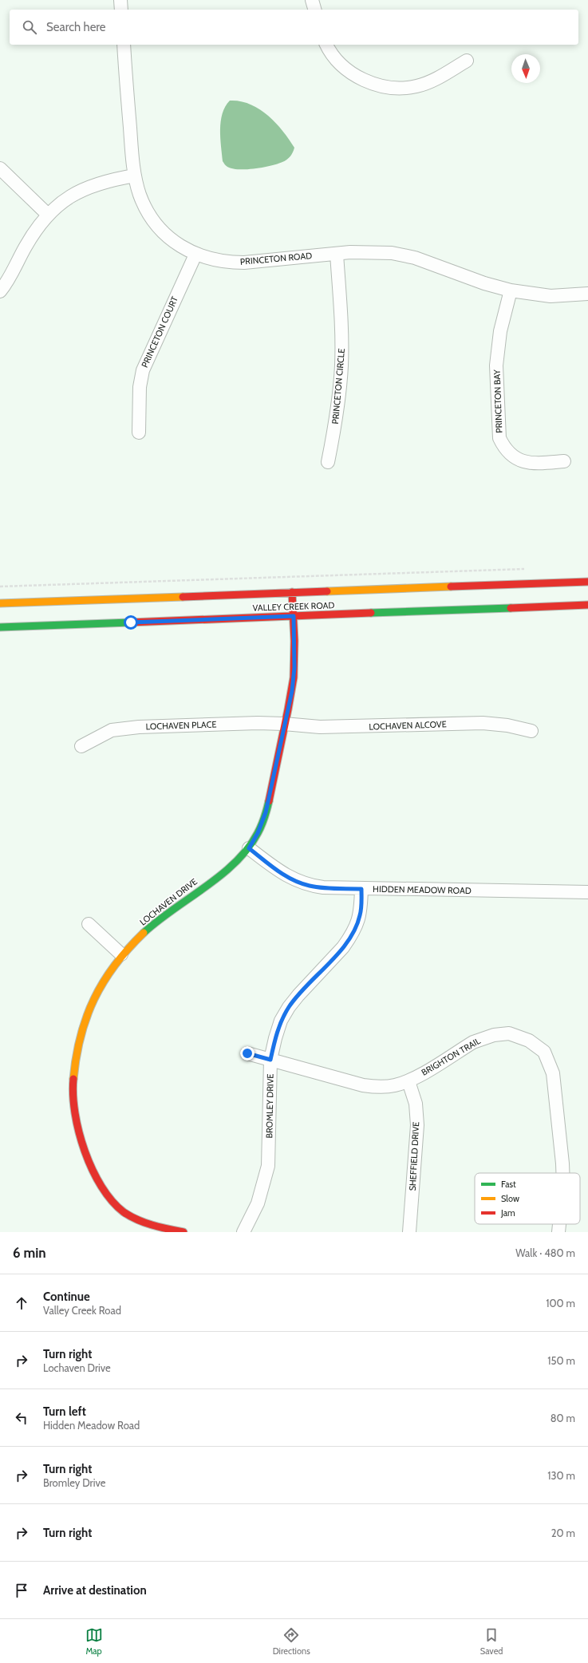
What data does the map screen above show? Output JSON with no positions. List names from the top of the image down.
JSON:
{
  "streets": {
    "main road": ["VALLEY CREEK ROAD", "LOCHAVEN DRIVE"],
    "street": [
      "PRINCETON ROAD",
      "PRINCETON COURT",
      "PRINCETON CIRCLE",
      "PRINCETON BAY",
      "LOCHAVEN PLACE",
      "LOCHAVEN ALCOVE",
      "HIDDEN MEADOW ROAD",
      "BRIGHTON TRAIL",
      "BROMLEY DRIVE",
      "SHEFFIELD DRIVE"
    ]
  },
  "crossings": [
    ["PRINCETON ROAD", "PRINCETON COURT"],
    ["PRINCETON ROAD", "PRINCETON CIRCLE"],
    ["PRINCETON ROAD", "PRINCETON BAY"],
    ["VALLEY CREEK ROAD", "LOCHAVEN DRIVE"],
    ["LOCHAVEN PLACE", "LOCHAVEN ALCOVE"],
    ["LOCHAVEN PLACE", "LOCHAVEN DRIVE"],
    ["LOCHAVEN ALCOVE", "LOCHAVEN DRIVE"],
    ["HIDDEN MEADOW ROAD", "LOCHAVEN DRIVE"],
    ["HIDDEN MEADOW ROAD", "BROMLEY DRIVE"],
    ["BRIGHTON TRAIL", "BROMLEY DRIVE"],
    ["BRIGHTON TRAIL", "SHEFFIELD DRIVE"]
  ],
  "legend": ["Fast", "Slow", "Jam"],
  "north": "bottom",
  "page": {
    "search": "Search here",
    "heading": ["6 min", "Walk · 480 m"],
    "list": [
      ["Continue", "Valley Creek Road", "100 m"],
      ["Turn right", "Lochaven Drive", "150 m"],
      ["Turn left", "Hidden Meadow Road", "80 m"],
      ["Turn right", "Bromley Drive", "130 m"],
      ["Turn right", "20 m"],
      "Arrive at destination"
    ],
    "nav": ["Map", "Directions", "Saved"]
  }
}
